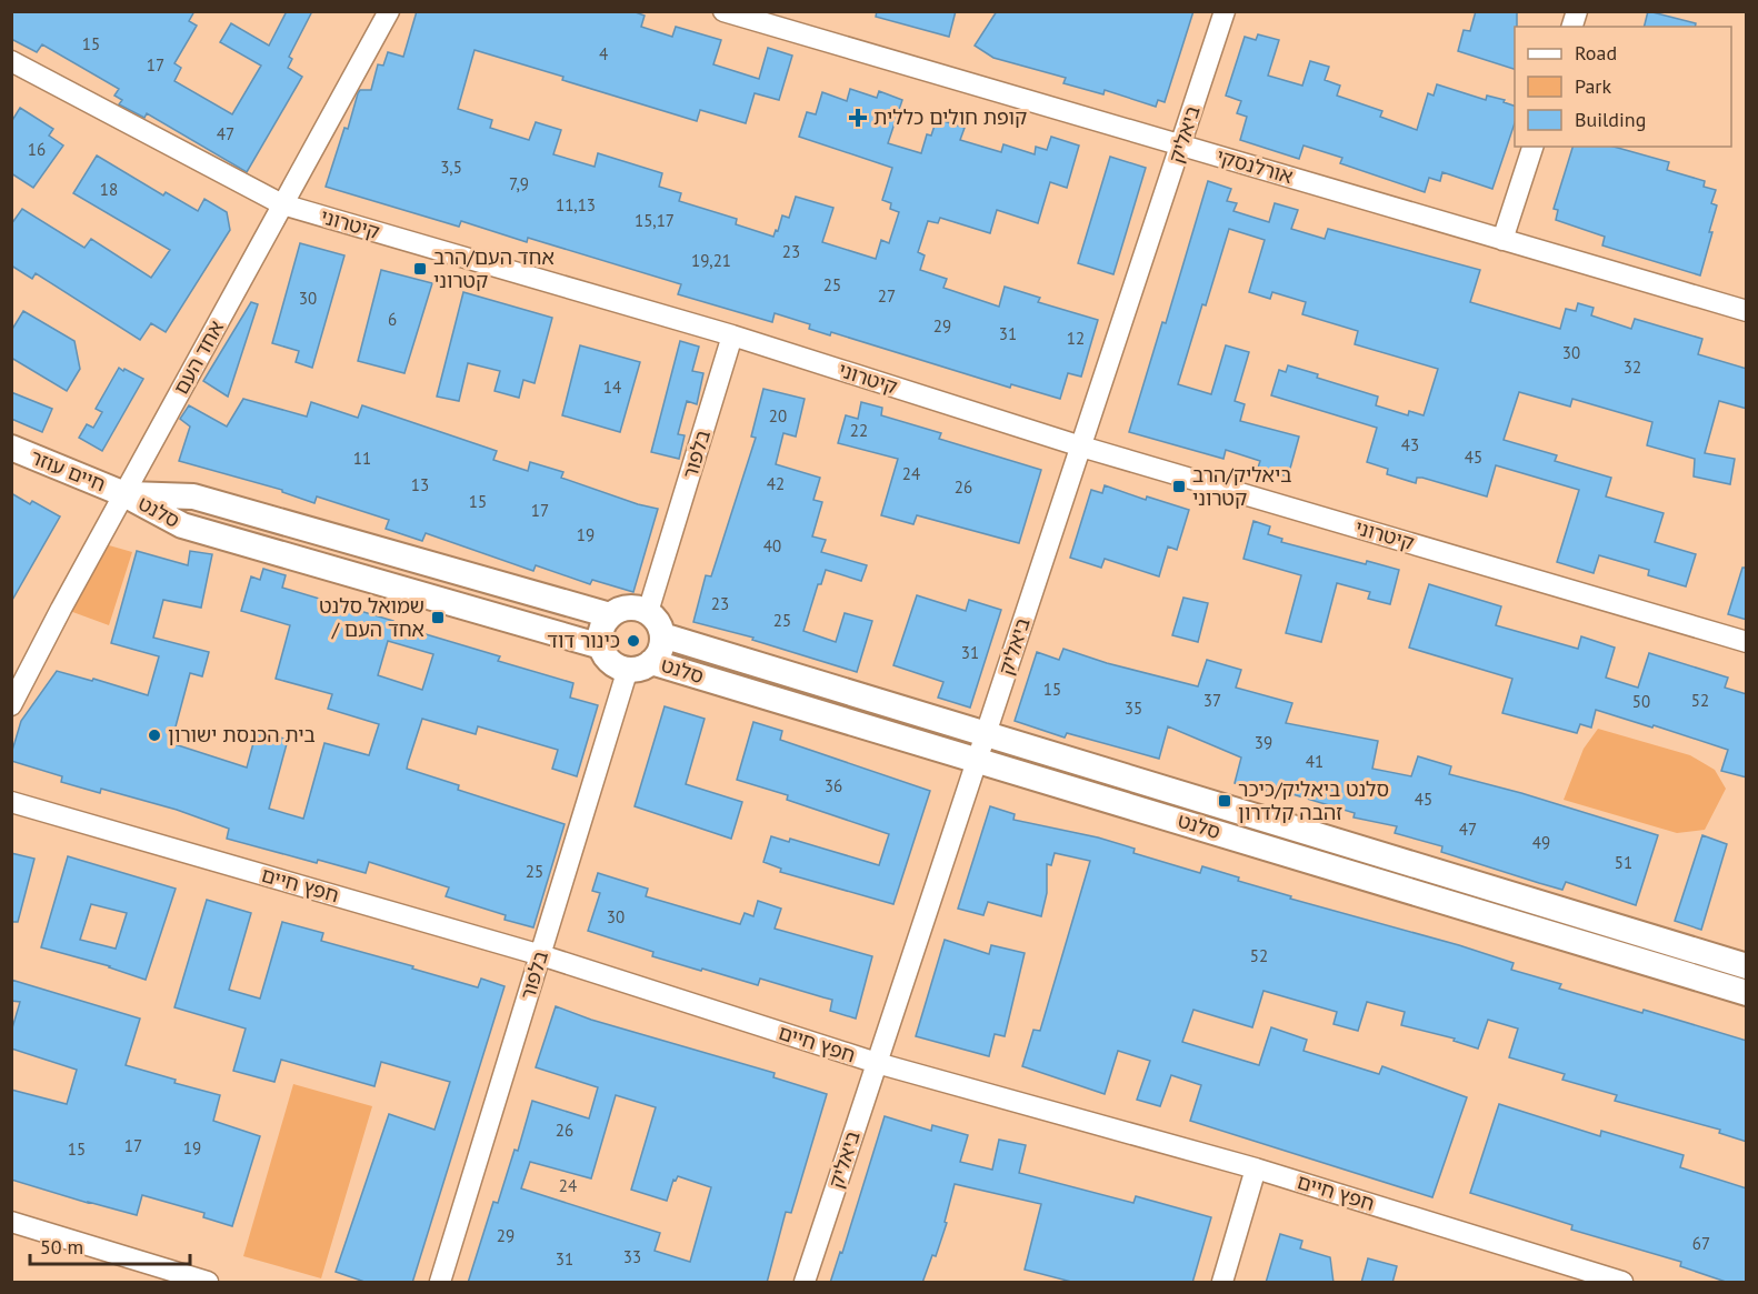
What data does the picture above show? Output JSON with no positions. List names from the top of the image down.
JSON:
{
  "streets": {
    "street": [
      "ביאליק",
      "אורלנסקי",
      "קיטרוני",
      "אחד העם",
      "בלפור",
      "חיים עוזר",
      "סלנט",
      "חפץ חיים"
    ]
  },
  "crossings": [
    ["ביאליק", "אורלנסקי"],
    ["ביאליק", "קיטרוני"],
    ["ביאליק", "סלנט"],
    ["ביאליק", "חפץ חיים"],
    ["קיטרוני", "אחד העם"],
    ["קיטרוני", "בלפור"],
    ["אחד העם", "חיים עוזר"],
    ["אחד העם", "סלנט"],
    ["בלפור", "סלנט"],
    ["בלפור", "חפץ חיים"],
    ["חיים עוזר", "סלנט"]
  ],
  "places": {
    "health": ["קופת חולים כללית"],
    "transit": [
      "אחד העם/הרב קטרוני",
      "ביאליק/הרב קטרוני",
      "שמואל סלנט / אחד העם",
      "סלנט ביאליק/כיכר זהבה קלדרון"
    ],
    "other": ["כינור דוד", "בית הכנסת ישורון"]
  },
  "house_numbers": [
    "15",
    "4",
    "17",
    "47",
    "16",
    "3,5",
    "7,9",
    "18",
    "11,13",
    "15,17",
    "23",
    "19,21",
    "25",
    "27",
    "30",
    "6",
    "29",
    "31",
    "12",
    "30",
    "32",
    "14",
    "20",
    "22",
    "43",
    "45",
    "11",
    "24",
    "42",
    "13",
    "26",
    "15",
    "17",
    "19",
    "40",
    "23",
    "25",
    "31",
    "15",
    "37",
    "52",
    "50",
    "35",
    "39",
    "41",
    "36",
    "45",
    "47",
    "49",
    "51",
    "25",
    "30",
    "52",
    "26",
    "17",
    "19",
    "15",
    "24",
    "29",
    "67",
    "33",
    "31"
  ],
  "legend": ["Road", "Park", "Building"],
  "scale_bar": "50 m"
}
